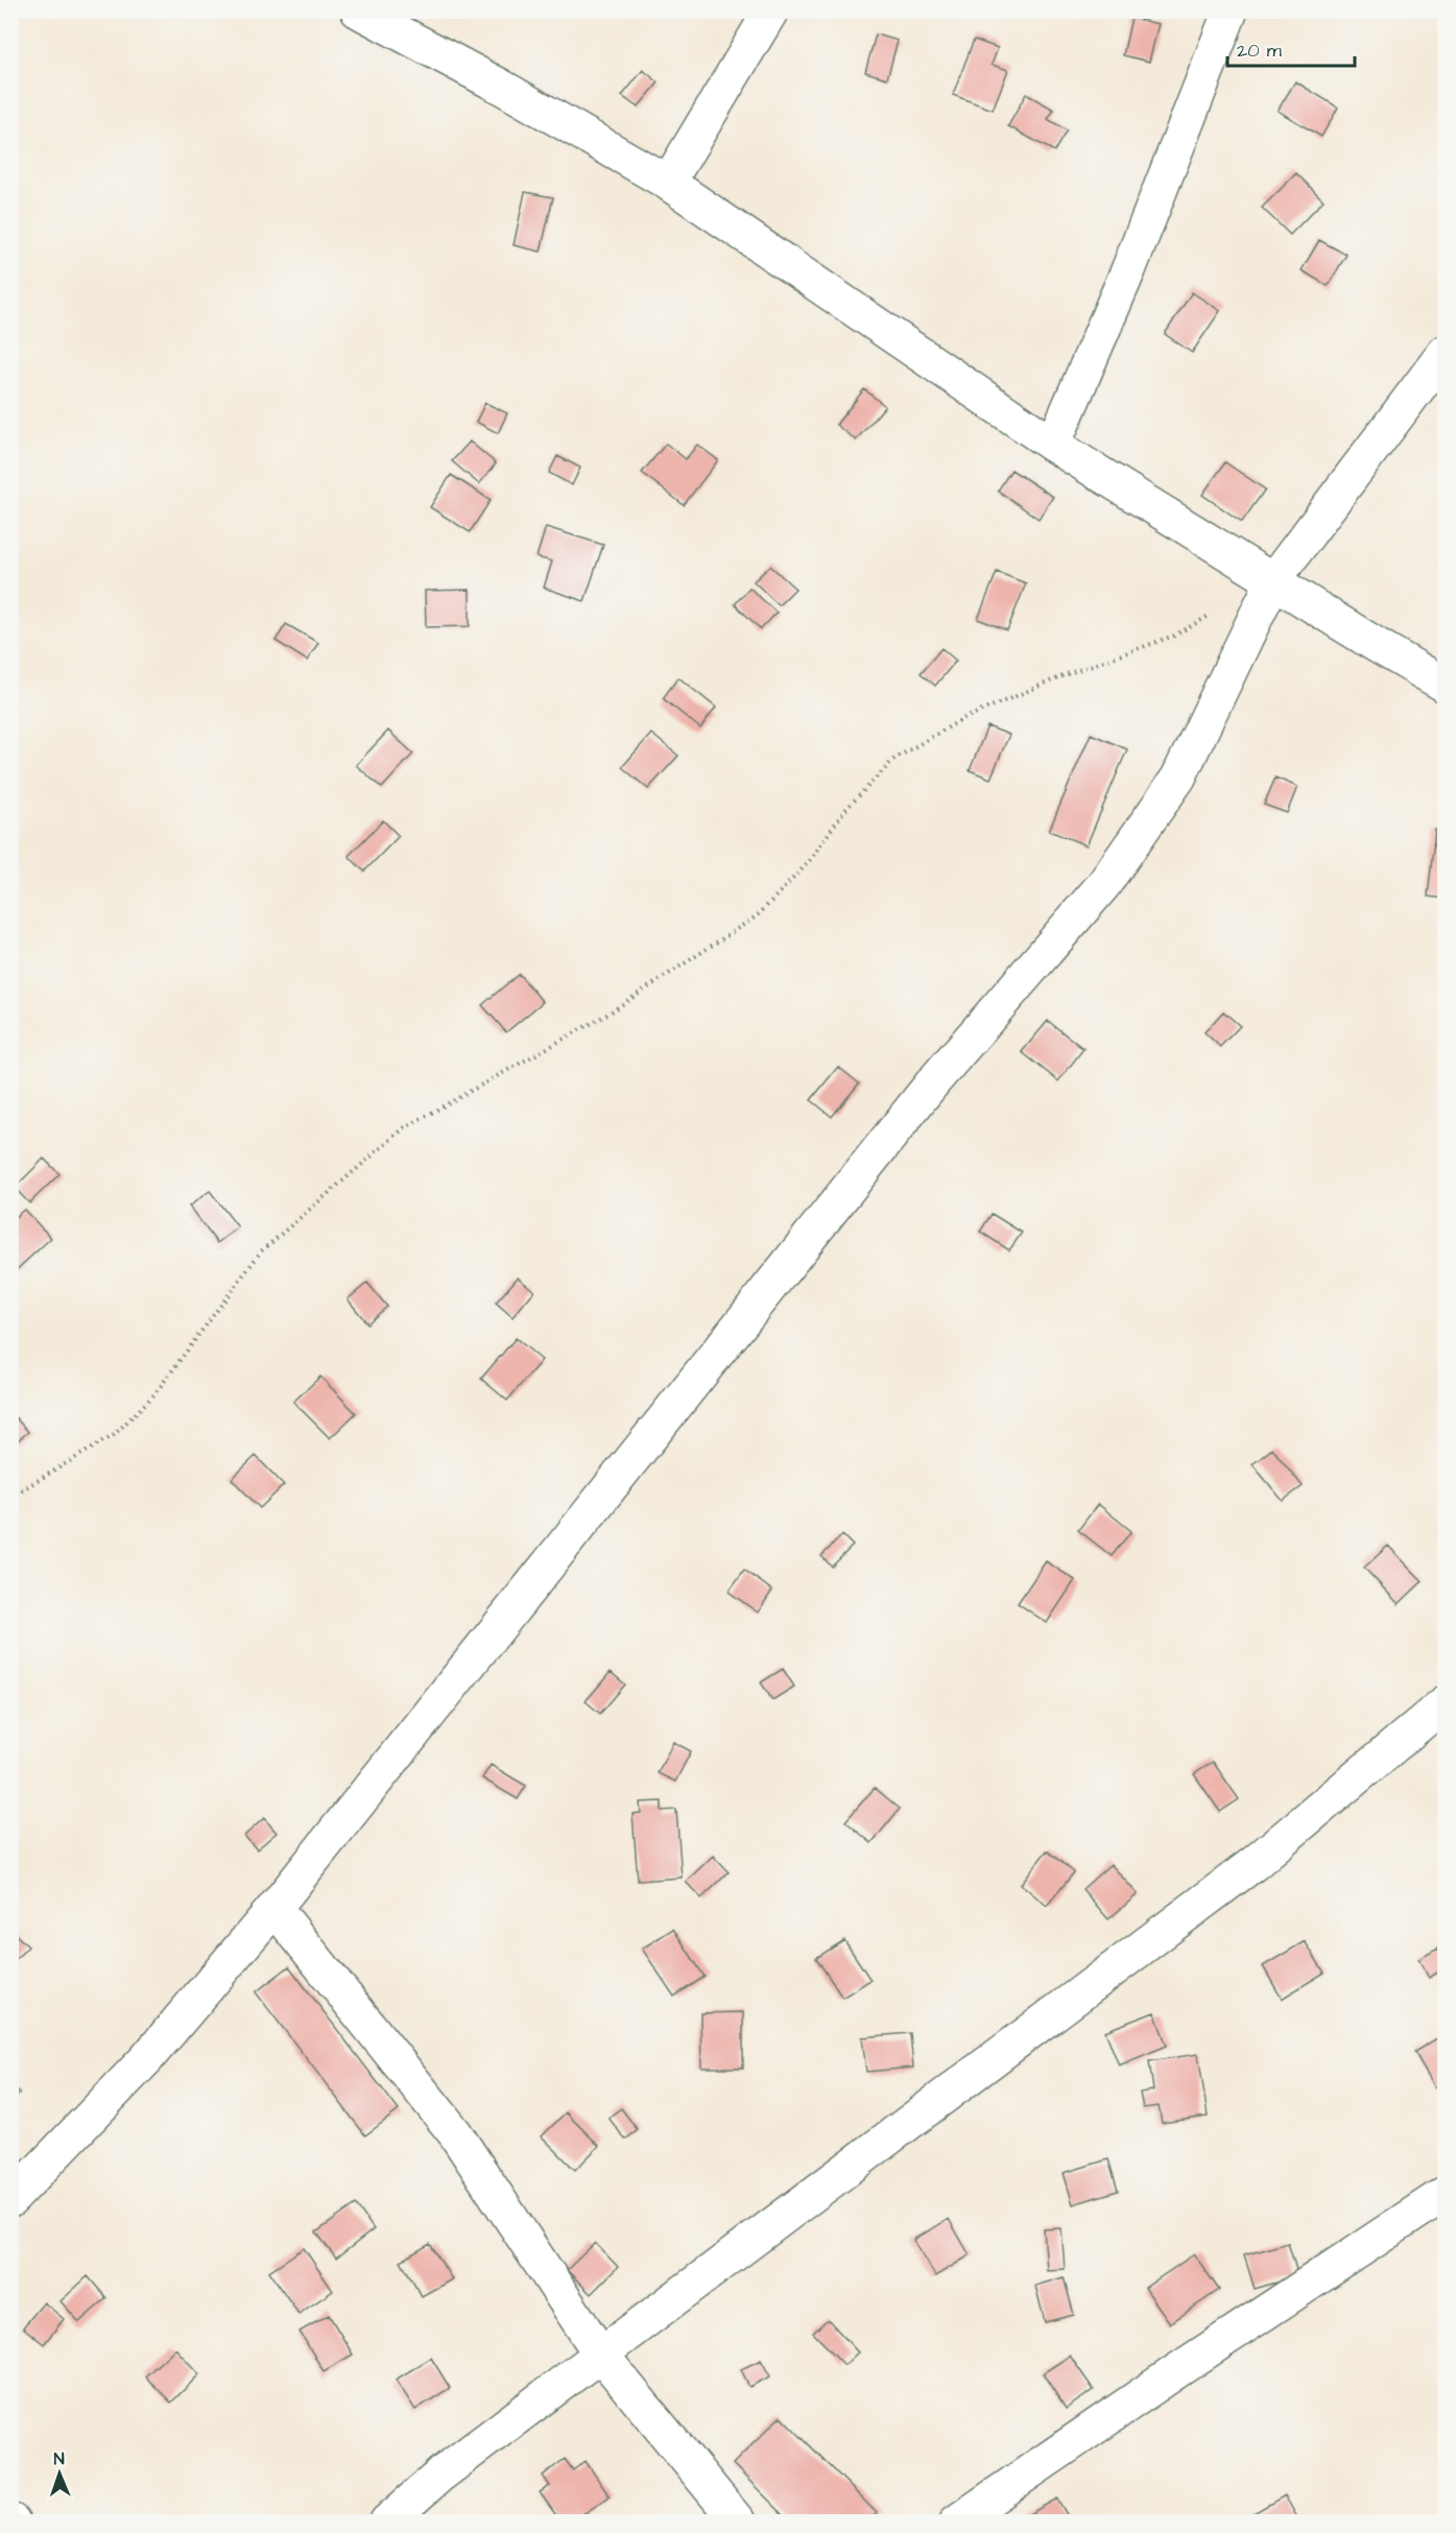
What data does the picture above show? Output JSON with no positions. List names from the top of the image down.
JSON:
{
  "scale_bar": "20 m",
  "north": "top"
}
